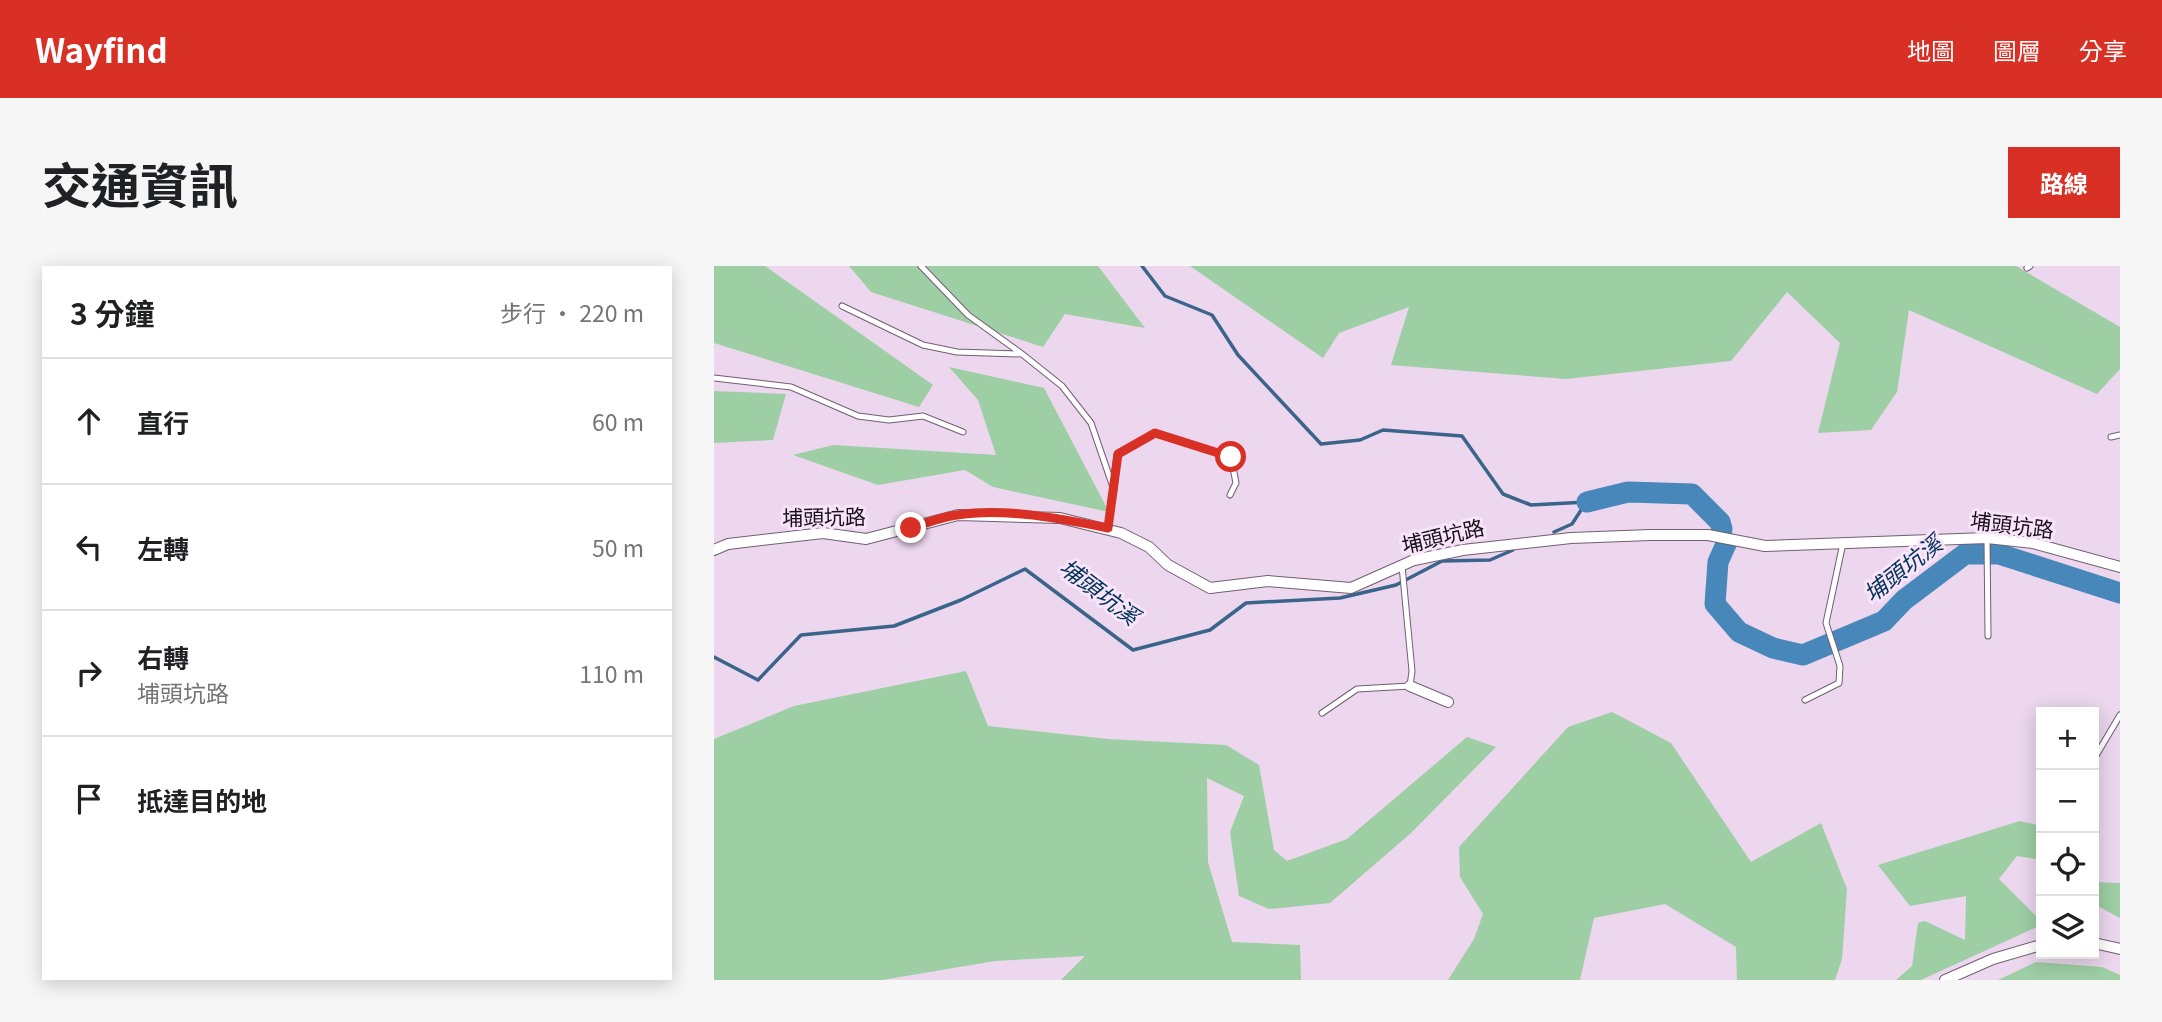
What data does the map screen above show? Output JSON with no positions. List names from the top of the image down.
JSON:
{
  "streets": {
    "street": ["埔頭坑路"]
  },
  "water": ["埔頭坑溪"],
  "page": {
    "header": "Wayfind",
    "nav": ["地圖", "圖層", "分享"],
    "title": "交通資訊",
    "buttons": "路線",
    "heading": ["3 分鐘", "步行 · 220 m"],
    "list": [
      ["直行", "60 m"],
      ["左轉", "50 m"],
      ["右轉", "埔頭坑路", "110 m"],
      "抵達目的地"
    ],
    "map_buttons": ["+", "−"]
  }
}
